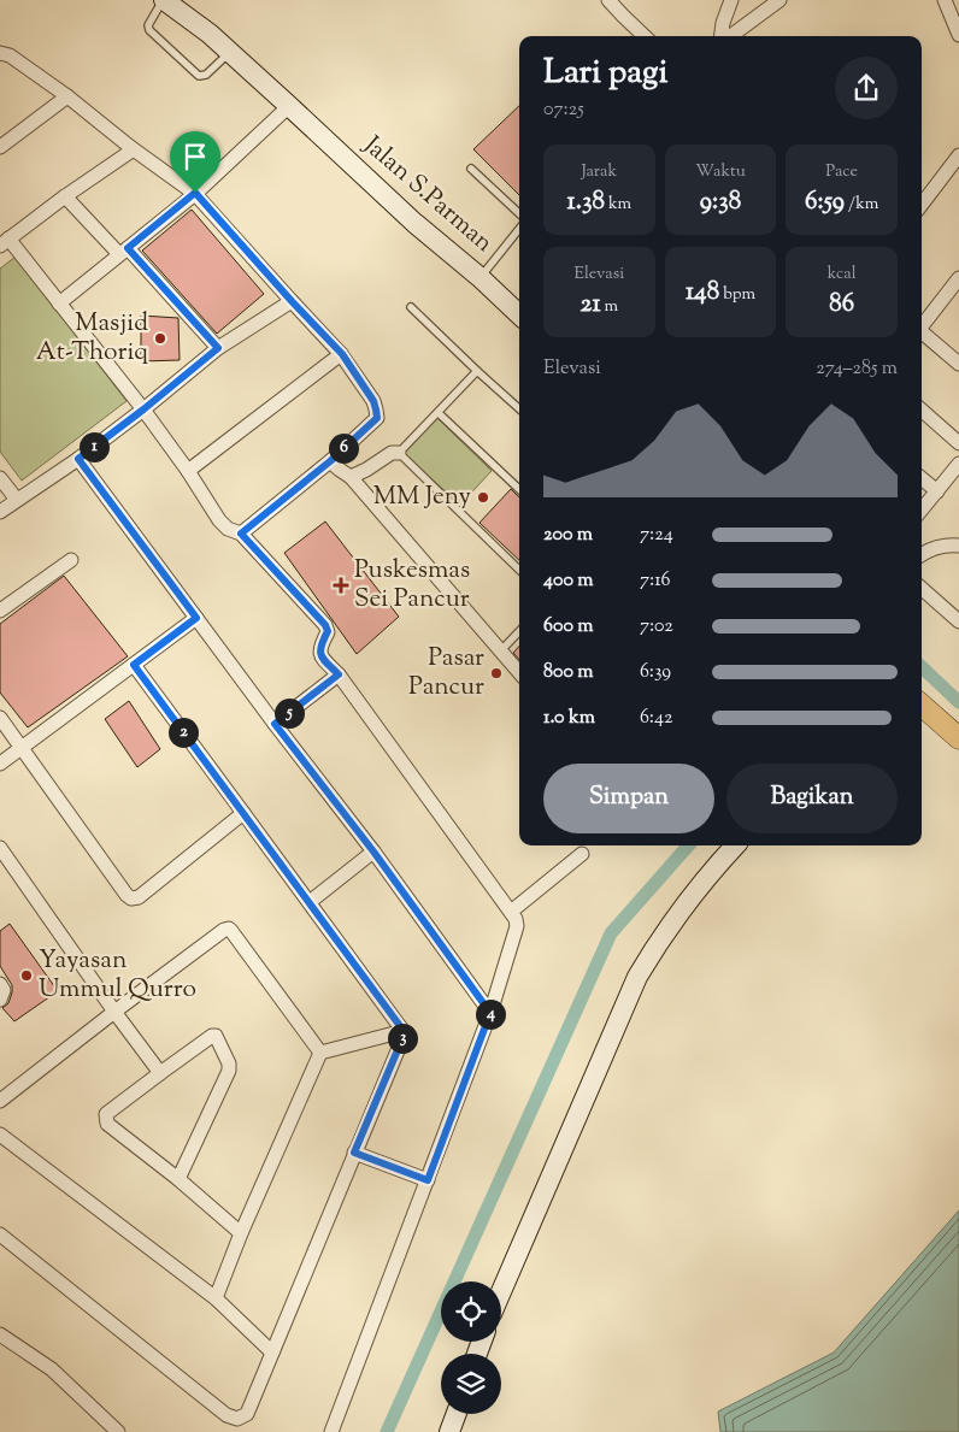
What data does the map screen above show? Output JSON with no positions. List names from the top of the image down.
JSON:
{
  "streets": {
    "street": ["Jalan S.Parman"]
  },
  "places": {
    "other": [
      "Masjid At-Thoriq",
      "MM Jeny",
      "Pasar Pancur",
      "Yayasan Ummul Qurro"
    ],
    "health": ["Puskesmas Sei Pancur"]
  },
  "page": {
    "heading": ["Lari pagi", "07:25"],
    "stats": [
      ["Jarak", "1.38 km"],
      ["Waktu", "9:38"],
      ["Pace", "6:59 /km"],
      ["Elevasi", "21 m"],
      ["148 bpm"],
      ["kcal", "86"]
    ],
    "chart": ["Elevasi", "274–285 m"],
    "pins": [
      "1",
      "6",
      "5",
      "2",
      "4",
      "3"
    ],
    "list": [
      {
        "name": "200 m",
        "note": "7:24"
      },
      {
        "name": "400 m",
        "note": "7:16"
      },
      {
        "name": "600 m",
        "note": "7:02"
      },
      {
        "name": "800 m",
        "note": "6:39"
      },
      {
        "name": "1.0 km",
        "note": "6:42"
      }
    ],
    "buttons": ["Simpan", "Bagikan"]
  }
}
